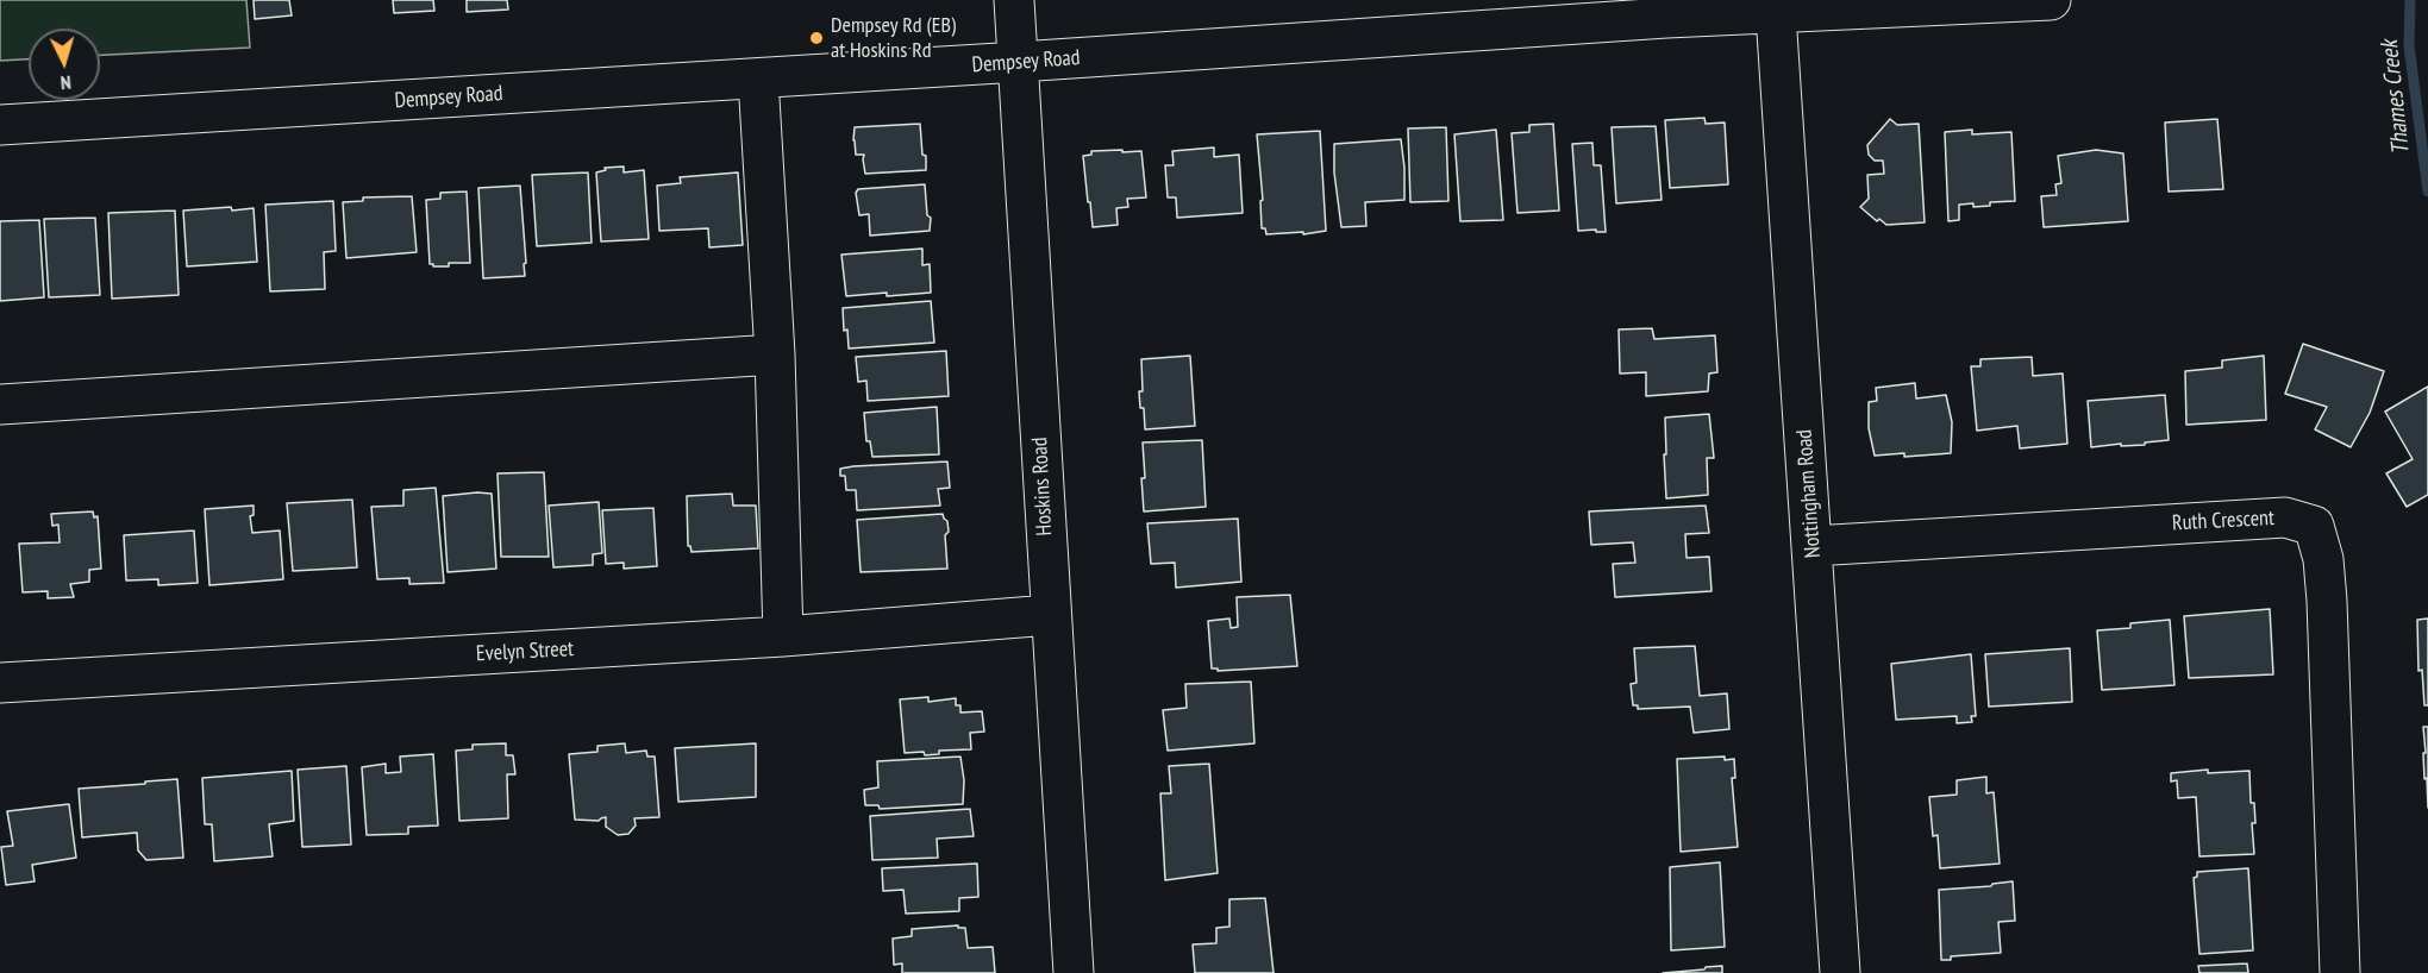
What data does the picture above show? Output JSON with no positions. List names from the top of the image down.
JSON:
{
  "streets": {
    "street": [
      "Dempsey Road",
      "Hoskins Road",
      "Nottingham Road",
      "Ruth Crescent",
      "Evelyn Street"
    ]
  },
  "crossings": [
    ["Dempsey Road", "Hoskins Road"],
    ["Dempsey Road", "Nottingham Road"],
    ["Hoskins Road", "Evelyn Street"],
    ["Nottingham Road", "Ruth Crescent"]
  ],
  "water": ["Thames Creek"],
  "places": ["Dempsey Rd (EB) at Hoskins Rd"],
  "north": "bottom"
}
